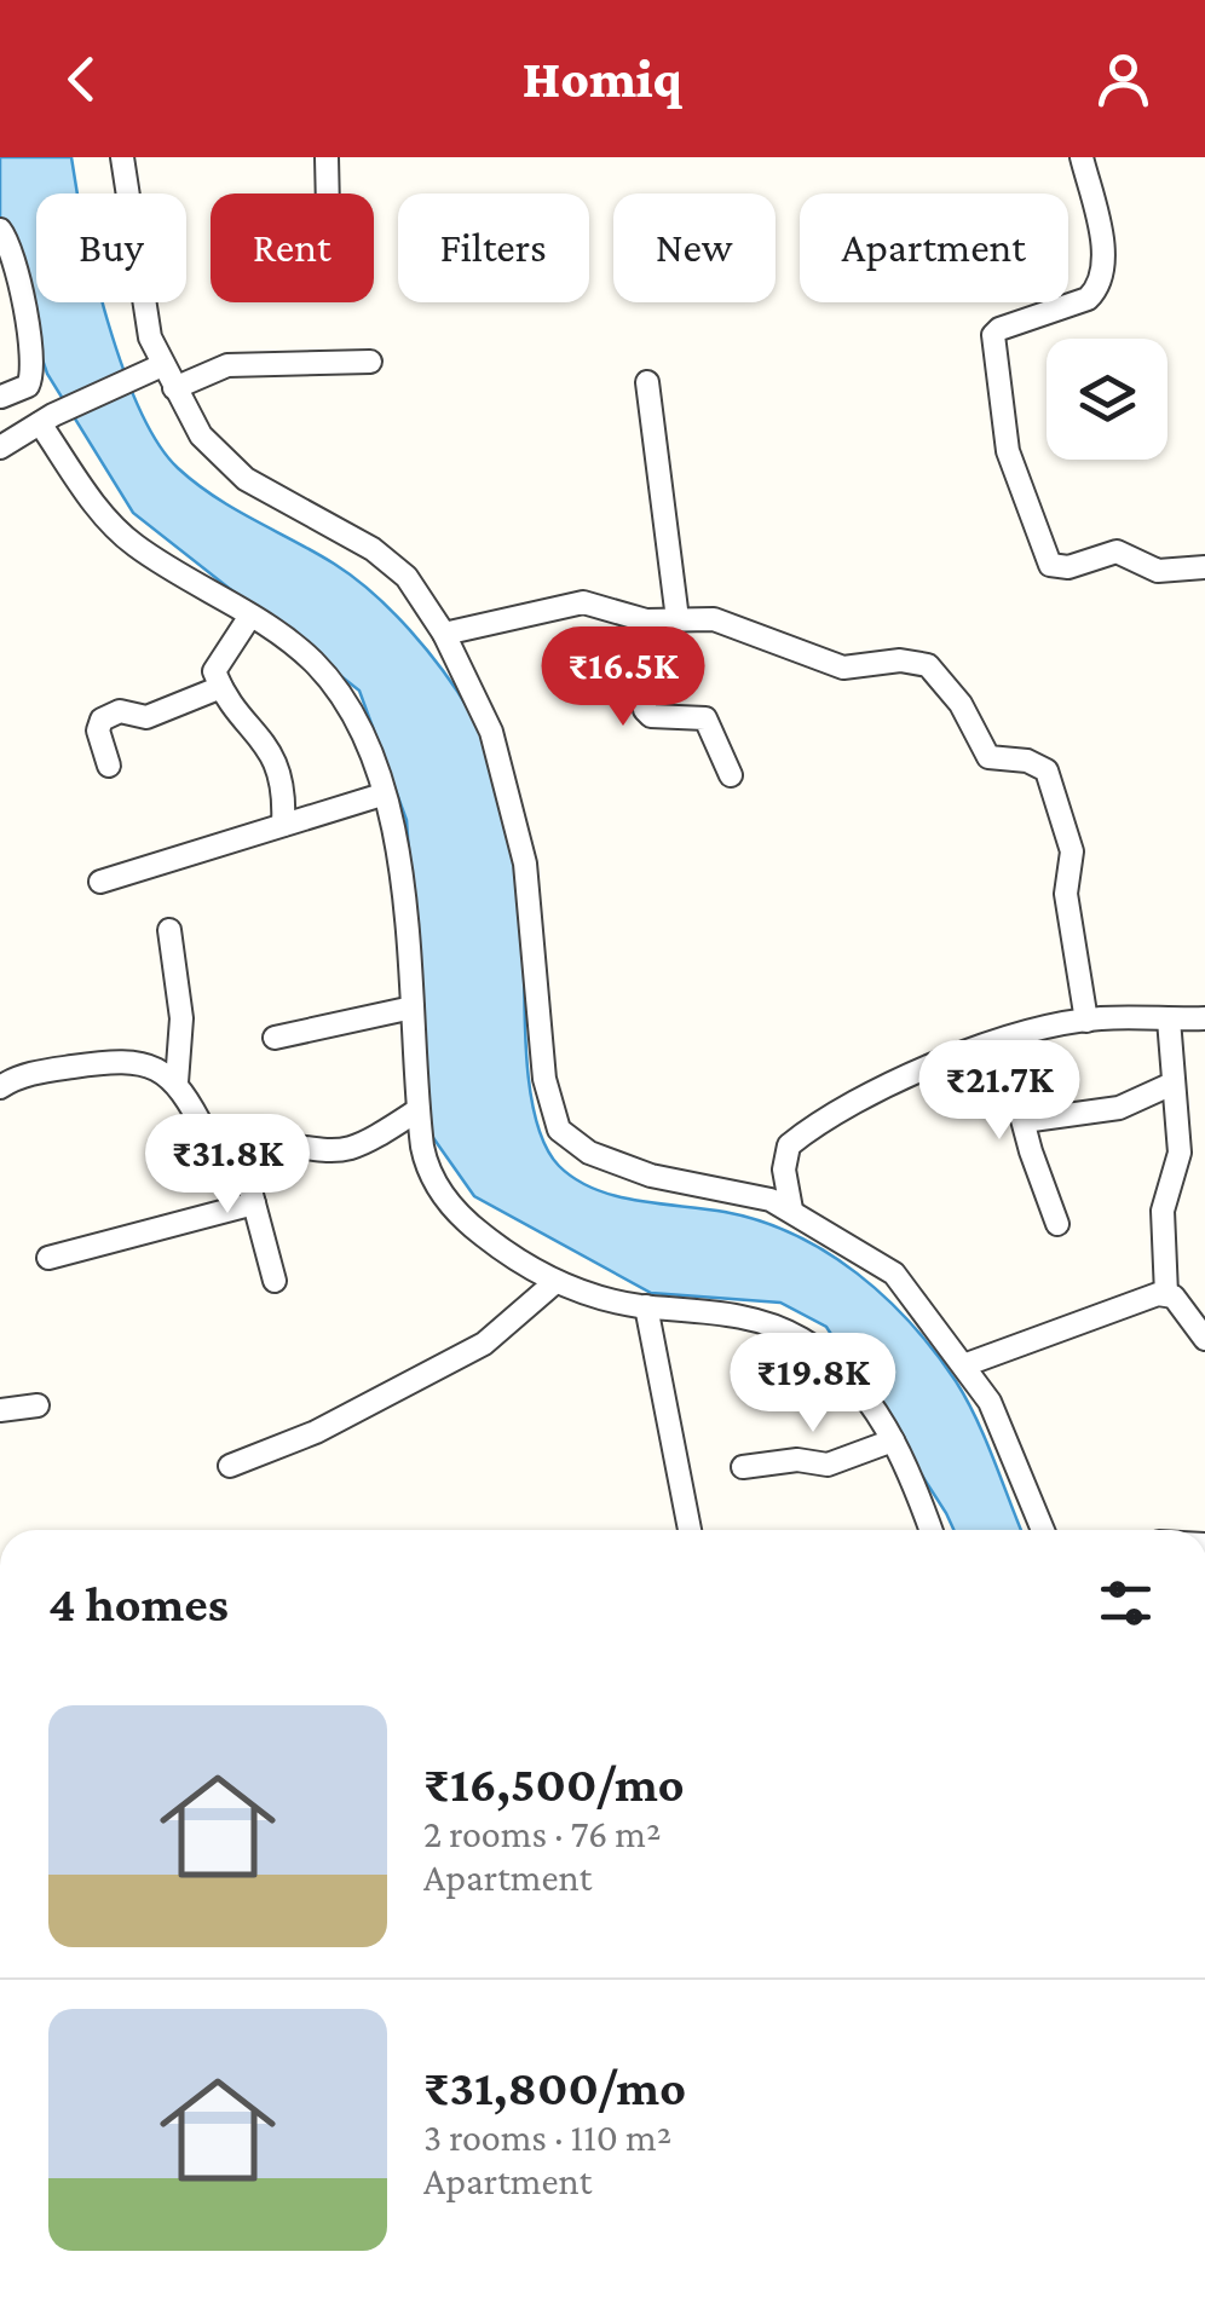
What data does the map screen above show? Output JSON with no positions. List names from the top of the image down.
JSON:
{
  "page": {
    "header": "Homiq",
    "chip": [
      "Buy",
      "Rent",
      "Filters",
      "New",
      "Apartment"
    ],
    "price": [
      "₹16.5K",
      "₹21.7K",
      "₹31.8K",
      "₹19.8K"
    ],
    "heading": "4 homes",
    "list": [
      {
        "name": "₹16,500/mo",
        "note": "2 rooms · 76 m² · Apartment"
      },
      {
        "name": "₹31,800/mo",
        "note": "3 rooms · 110 m² · Apartment"
      }
    ]
  }
}
